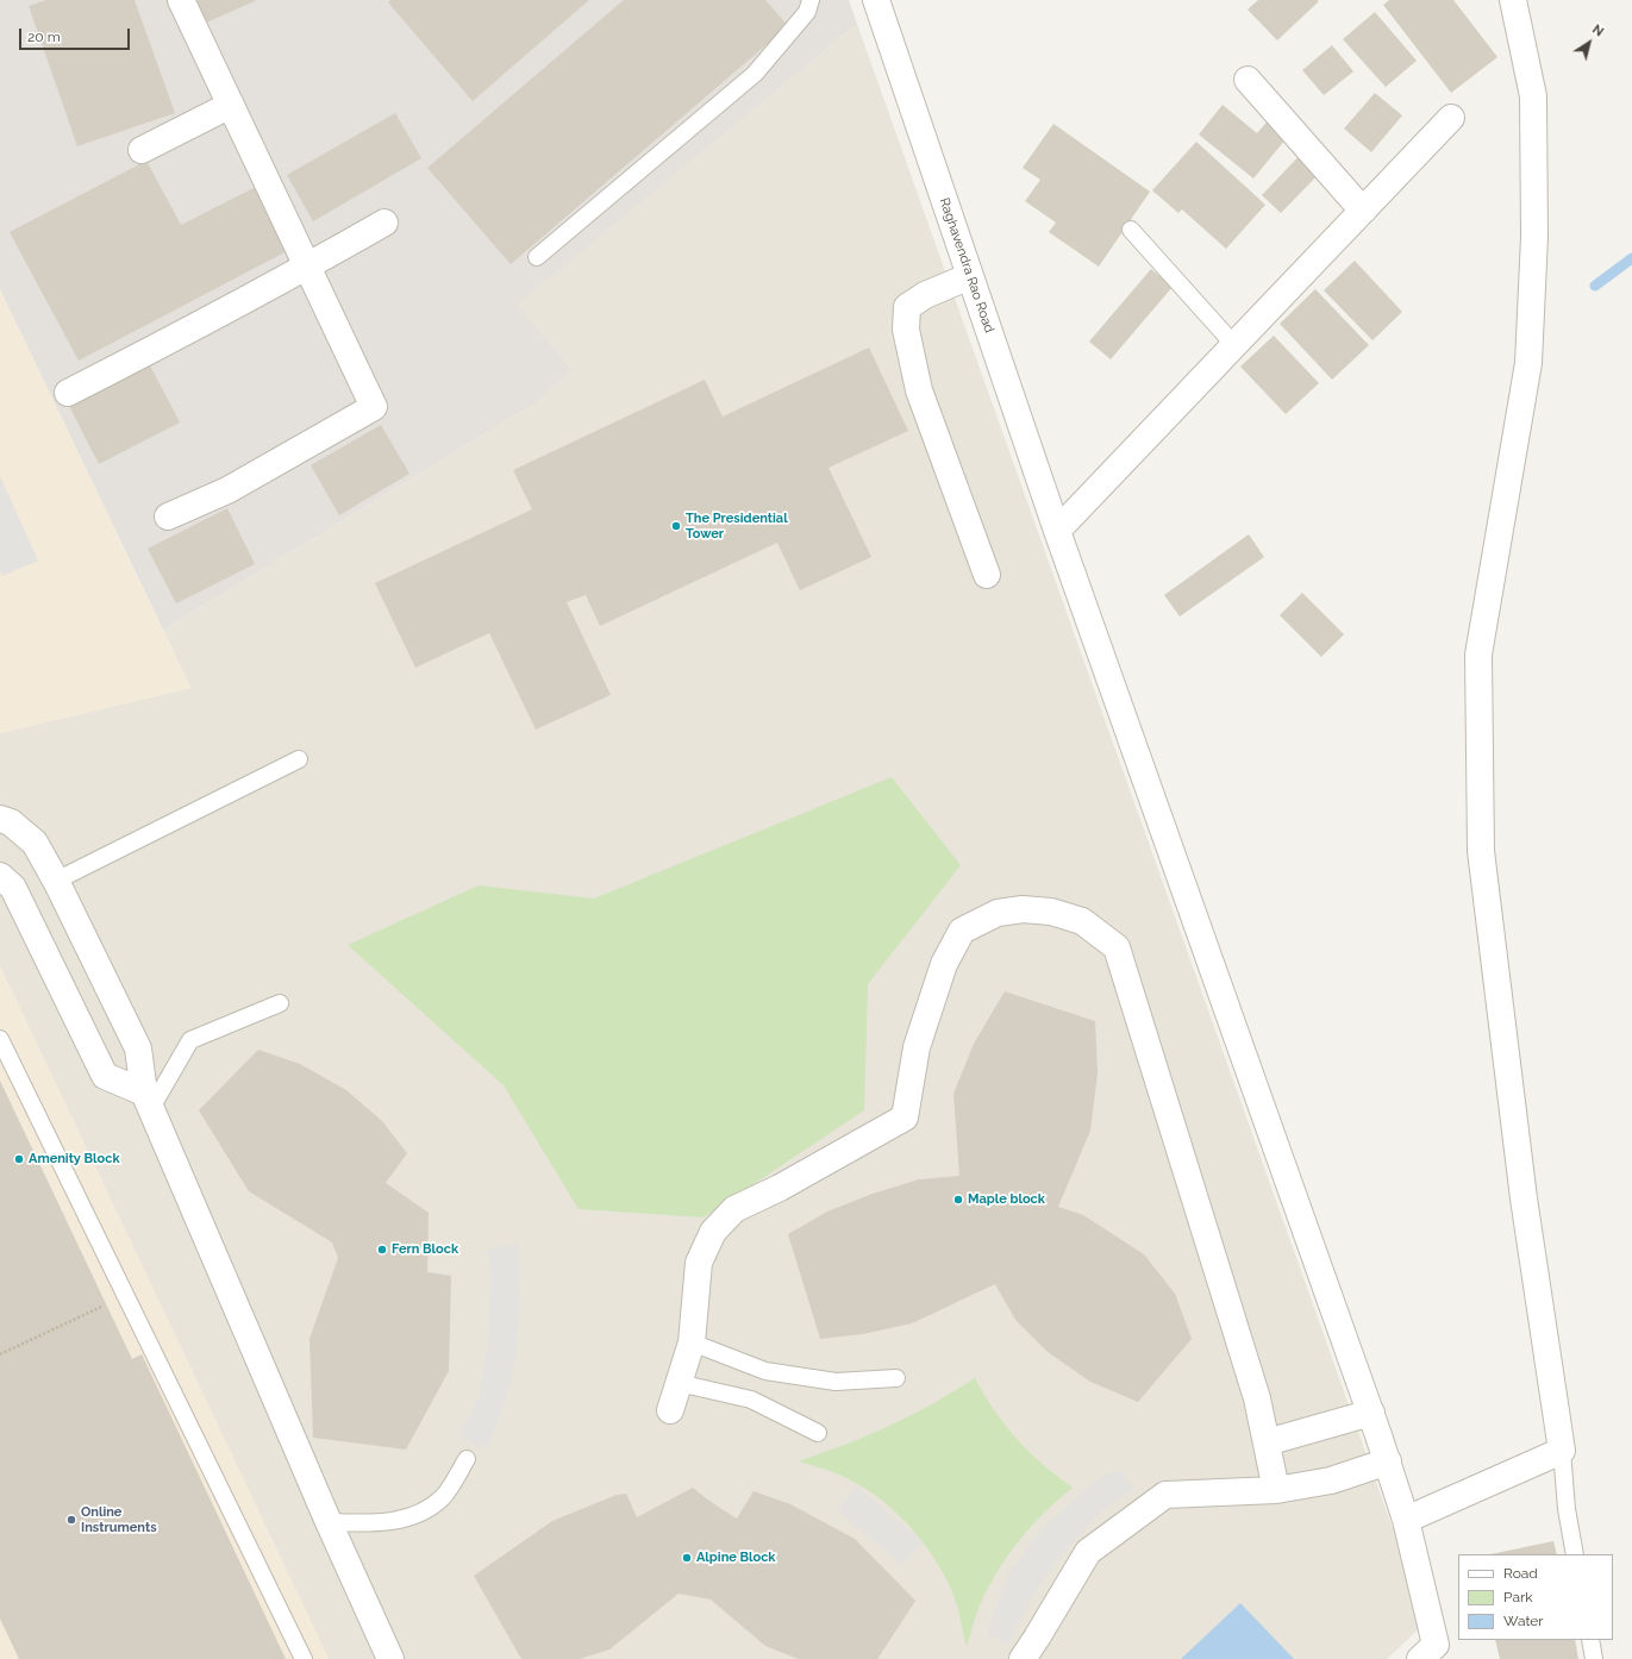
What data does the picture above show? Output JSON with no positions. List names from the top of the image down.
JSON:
{
  "streets": {
    "street": ["Raghavendra Rao Road"]
  },
  "places": [
    "The Presidential Tower",
    "Amenity Block",
    "Maple block",
    "Fern Block",
    "Online Instruments",
    "Alpine Block"
  ],
  "legend": ["Road", "Park", "Water"],
  "scale_bar": "20 m",
  "north": "top right"
}
